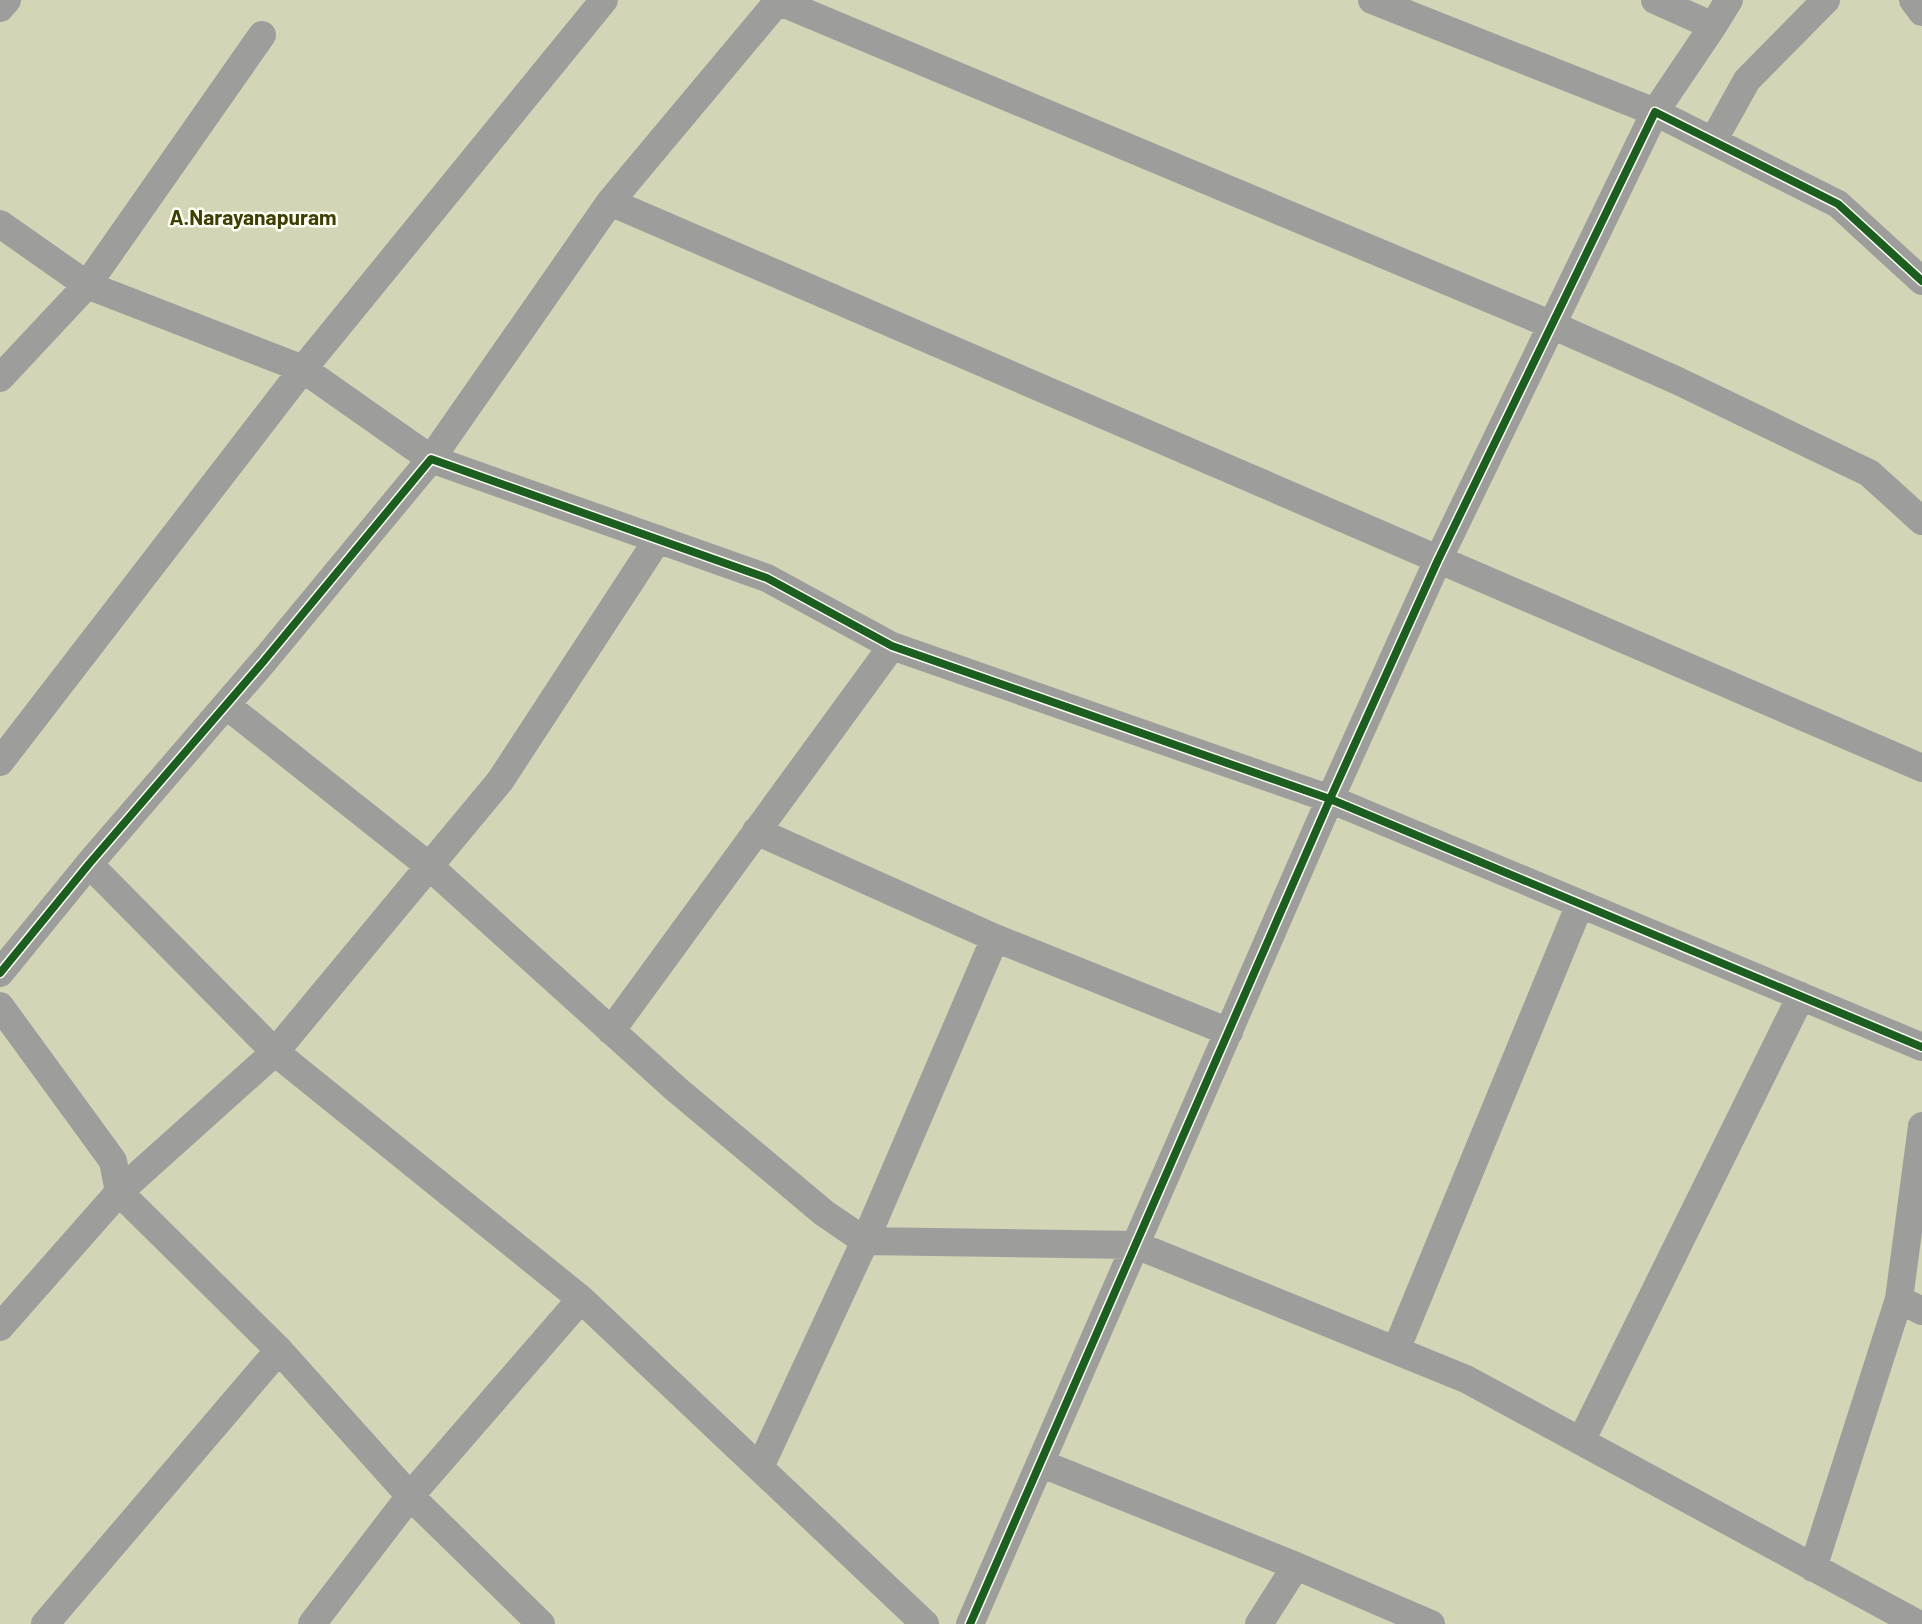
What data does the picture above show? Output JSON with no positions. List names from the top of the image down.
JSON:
{
  "districts": ["A.Narayanapuram"]
}
